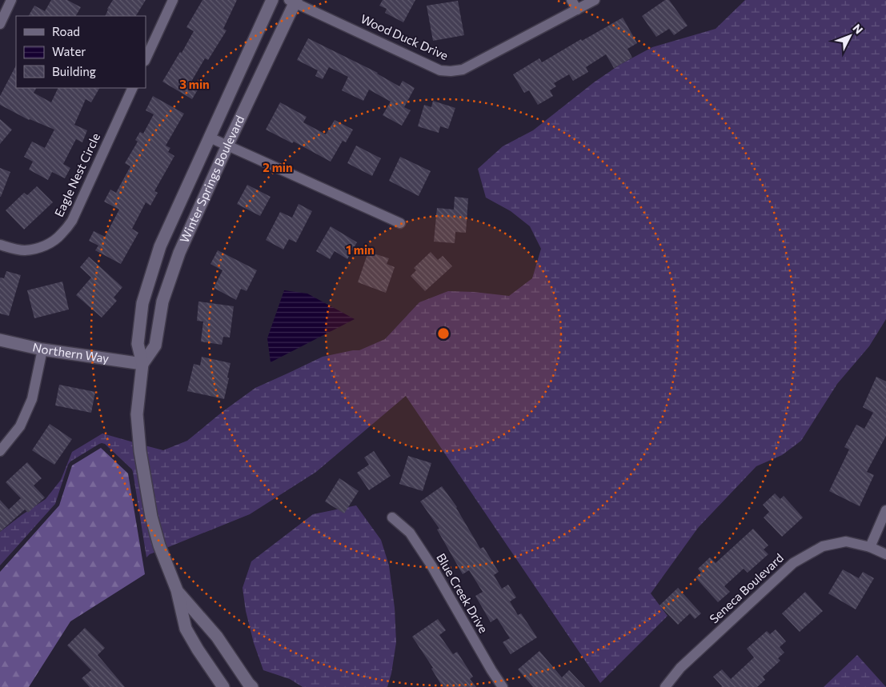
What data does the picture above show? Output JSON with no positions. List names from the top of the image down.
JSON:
{
  "streets": {
    "street": [
      "Wood Duck Drive",
      "Eagle Nest Circle",
      "Winter Springs Boulevard",
      "Northern Way",
      "Seneca Boulevard",
      "Blue Creek Drive"
    ]
  },
  "crossings": [
    ["Wood Duck Drive", "Winter Springs Boulevard"],
    ["Winter Springs Boulevard", "Northern Way"]
  ],
  "legend": ["Road", "Water", "Building"],
  "north": "top right",
  "rings": ["3 min", "2 min", "1 min"]
}
